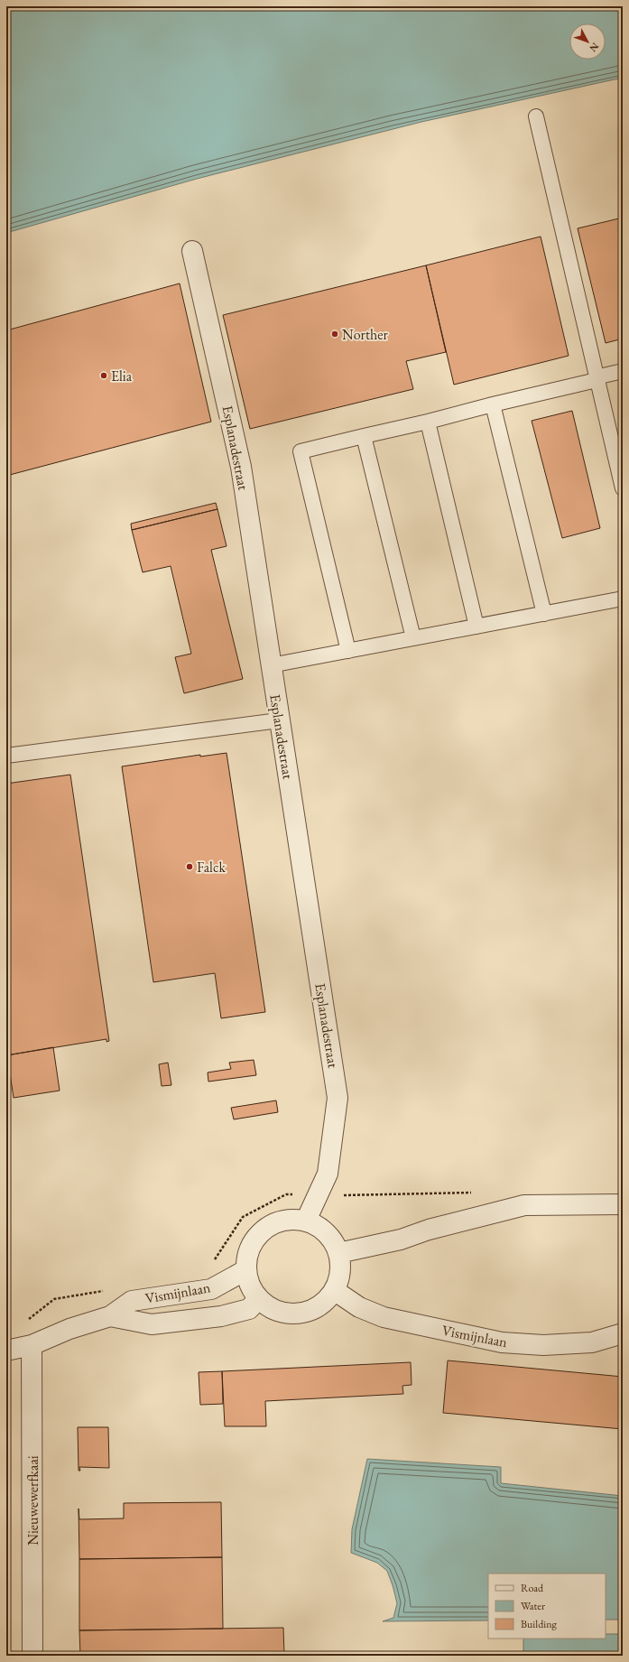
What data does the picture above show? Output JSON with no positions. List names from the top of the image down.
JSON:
{
  "streets": {
    "street": ["Esplanadestraat", "Vismijnlaan", "Nieuwewerfkaai"]
  },
  "crossings": [
    ["Esplanadestraat", "Vismijnlaan"],
    ["Vismijnlaan", "Nieuwewerfkaai"]
  ],
  "places": ["Norther", "Elia", "Falck"],
  "legend": ["Road", "Water", "Building"],
  "north": "bottom right"
}
